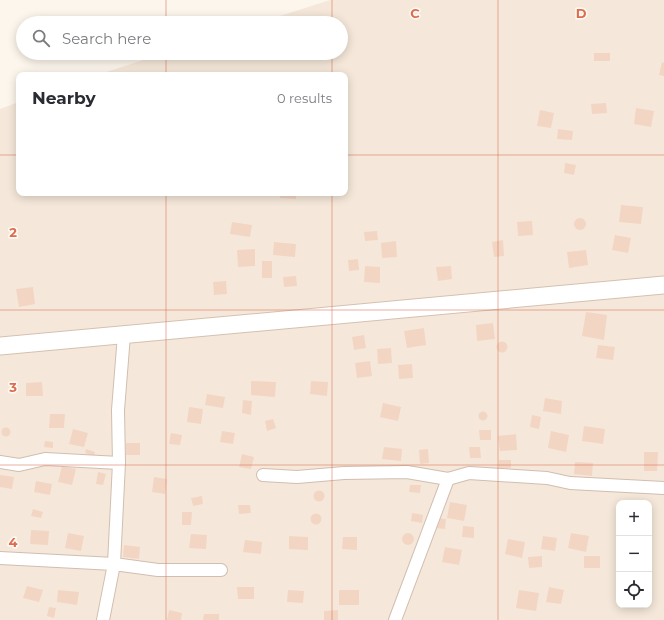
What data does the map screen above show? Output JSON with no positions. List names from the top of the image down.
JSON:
{
  "page": {
    "search": "Search here",
    "heading": ["Nearby", "0 results"],
    "map_buttons": ["+", "−"]
  },
  "grid": {
    "columns": ["C", "D"],
    "rows": ["2", "3", "4"]
  }
}
